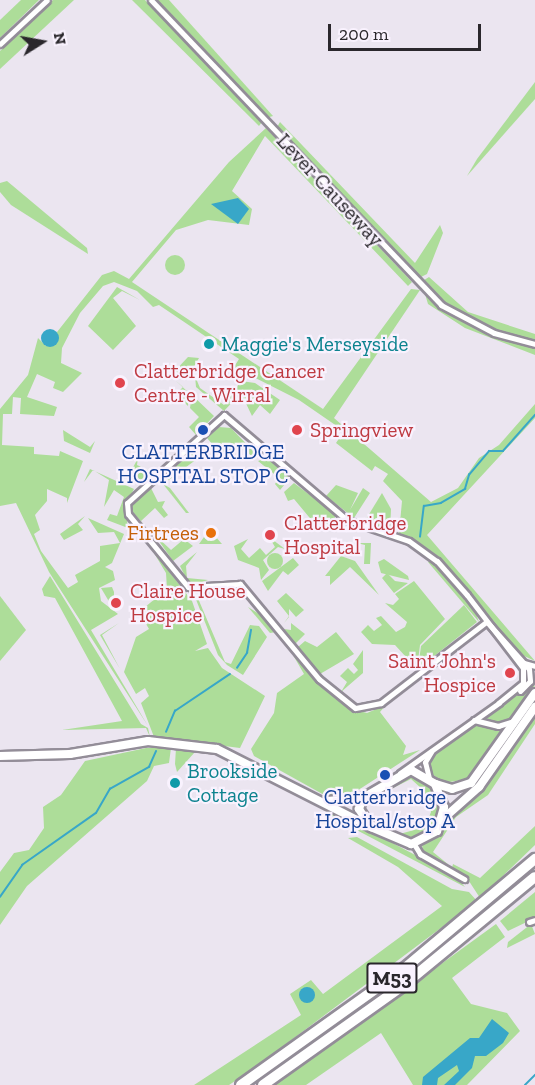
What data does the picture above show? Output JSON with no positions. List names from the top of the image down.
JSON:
{
  "streets": {
    "highway": ["M53"],
    "street": ["Lever Causeway"]
  },
  "places": [
    "Maggie's Merseyside",
    "Clatterbridge Cancer Centre - Wirral",
    "CLATTERBRIDGE HOSPITAL STOP C",
    "Springview",
    "Firtrees",
    "Clatterbridge Hospital",
    "Claire House Hospice",
    "Saint John's Hospice",
    "Clatterbridge Hospital/stop A",
    "Brookside Cottage"
  ],
  "scale_bar": "200 m",
  "north": "right"
}
